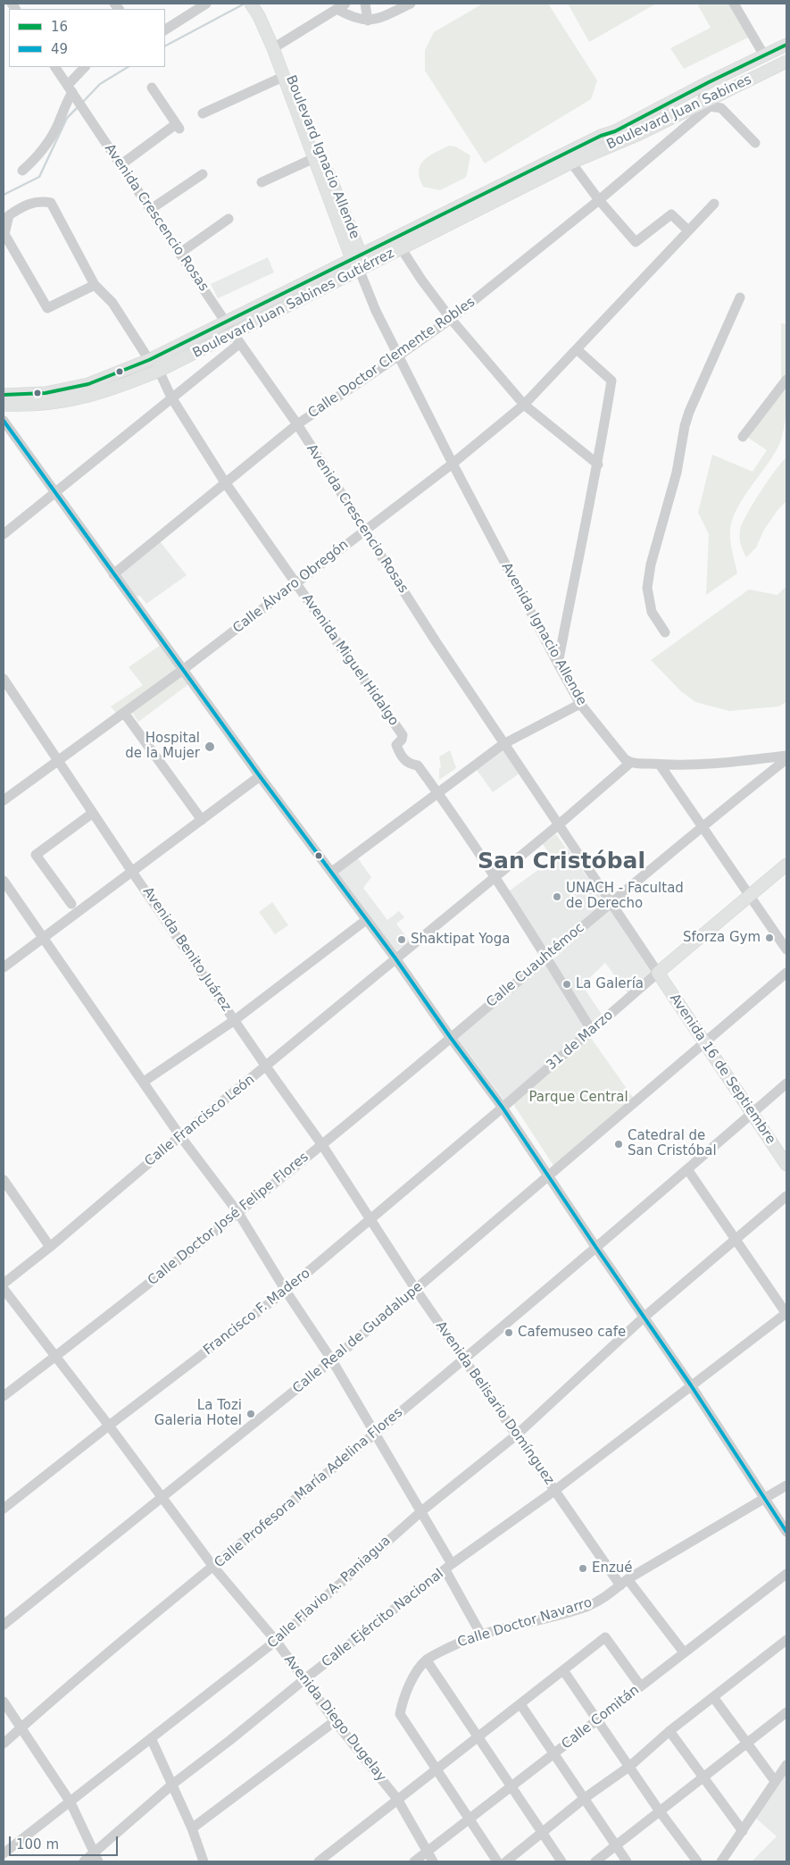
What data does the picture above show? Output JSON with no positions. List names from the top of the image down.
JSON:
{
  "streets": {
    "main road": [
      "Boulevard Juan Sabines",
      "Boulevard Ignacio Allende",
      "Boulevard Juan Sabines Gutiérrez",
      "Avenida 16 de Septiembre"
    ],
    "street": [
      "Avenida Crescencio Rosas",
      "Calle Doctor Clemente Robles",
      "Calle Álvaro Obregón",
      "Avenida Ignacio Allende",
      "Avenida Miguel Hidalgo",
      "Avenida Benito Juárez",
      "Calle Cuauhtémoc",
      "31 de Marzo",
      "Calle Francisco León",
      "Calle Doctor José Felipe Flores",
      "Francisco F. Madero",
      "Calle Real de Guadalupe",
      "Avenida Belisario Domínguez",
      "Calle Profesora María Adelina Flores",
      "Calle Flavio A. Paniagua",
      "Calle Ejército Nacional",
      "Calle Doctor Navarro",
      "Calle Comitán",
      "Avenida Diego Dugelay"
    ]
  },
  "crossings": [
    ["Boulevard Juan Sabines", "Boulevard Juan Sabines Gutiérrez"],
    ["Boulevard Juan Sabines", "Calle Doctor Clemente Robles"],
    ["Boulevard Ignacio Allende", "Boulevard Juan Sabines Gutiérrez"],
    ["Boulevard Ignacio Allende", "Avenida Ignacio Allende"],
    ["Avenida Crescencio Rosas", "Boulevard Juan Sabines Gutiérrez"],
    ["Avenida Crescencio Rosas", "Calle Doctor Clemente Robles"],
    ["Avenida Crescencio Rosas", "Calle Álvaro Obregón"],
    ["Avenida Crescencio Rosas", "Calle Cuauhtémoc"],
    ["Avenida Crescencio Rosas", "31 de Marzo"],
    ["Avenida Crescencio Rosas", "Avenida 16 de Septiembre"],
    ["Avenida Crescencio Rosas", "Calle Francisco León"],
    ["Boulevard Juan Sabines Gutiérrez", "Avenida Ignacio Allende"],
    ["Boulevard Juan Sabines Gutiérrez", "Avenida Miguel Hidalgo"],
    ["Calle Doctor Clemente Robles", "Avenida Ignacio Allende"],
    ["Calle Doctor Clemente Robles", "Avenida Miguel Hidalgo"],
    ["Calle Álvaro Obregón", "Avenida Ignacio Allende"],
    ["Calle Álvaro Obregón", "Avenida Miguel Hidalgo"],
    ["Calle Álvaro Obregón", "Avenida Benito Juárez"],
    ["Avenida Ignacio Allende", "Calle Francisco León"],
    ["Avenida Miguel Hidalgo", "Calle Cuauhtémoc"],
    ["Avenida Miguel Hidalgo", "31 de Marzo"],
    ["Avenida Miguel Hidalgo", "Calle Francisco León"],
    ["Avenida Benito Juárez", "Calle Francisco León"],
    ["Avenida Benito Juárez", "Calle Doctor José Felipe Flores"],
    ["Avenida Benito Juárez", "Francisco F. Madero"],
    ["Avenida Benito Juárez", "Avenida Belisario Domínguez"],
    ["Calle Cuauhtémoc", "Calle Doctor José Felipe Flores"],
    ["31 de Marzo", "Avenida 16 de Septiembre"],
    ["31 de Marzo", "Francisco F. Madero"],
    ["Avenida 16 de Septiembre", "Calle Real de Guadalupe"],
    ["Avenida 16 de Septiembre", "Calle Profesora María Adelina Flores"],
    ["Calle Doctor José Felipe Flores", "Avenida Diego Dugelay"],
    ["Francisco F. Madero", "Avenida Belisario Domínguez"],
    ["Francisco F. Madero", "Avenida Diego Dugelay"],
    ["Calle Real de Guadalupe", "Avenida Belisario Domínguez"],
    ["Calle Real de Guadalupe", "Avenida Diego Dugelay"],
    ["Avenida Belisario Domínguez", "Calle Profesora María Adelina Flores"],
    ["Avenida Belisario Domínguez", "Calle Flavio A. Paniagua"],
    ["Avenida Belisario Domínguez", "Calle Ejército Nacional"],
    ["Avenida Belisario Domínguez", "Calle Doctor Navarro"],
    ["Avenida Belisario Domínguez", "Calle Comitán"],
    ["Calle Profesora María Adelina Flores", "Avenida Diego Dugelay"],
    ["Calle Flavio A. Paniagua", "Avenida Diego Dugelay"],
    ["Calle Ejército Nacional", "Avenida Diego Dugelay"],
    ["Calle Comitán", "Avenida Diego Dugelay"]
  ],
  "districts": ["San Cristóbal"],
  "parks": ["Parque Central"],
  "places": [
    "Hospital de la Mujer",
    "UNACH - Facultad de Derecho",
    "Sforza Gym",
    "Shaktipat Yoga",
    "La Galería",
    "Catedral de San Cristóbal",
    "Cafemuseo cafe",
    "La Tozi Galeria Hotel",
    "Enzué"
  ],
  "lines": ["transit line 16", "transit line 49"],
  "legend": ["16", "49"],
  "scale_bar": "100 m"
}
